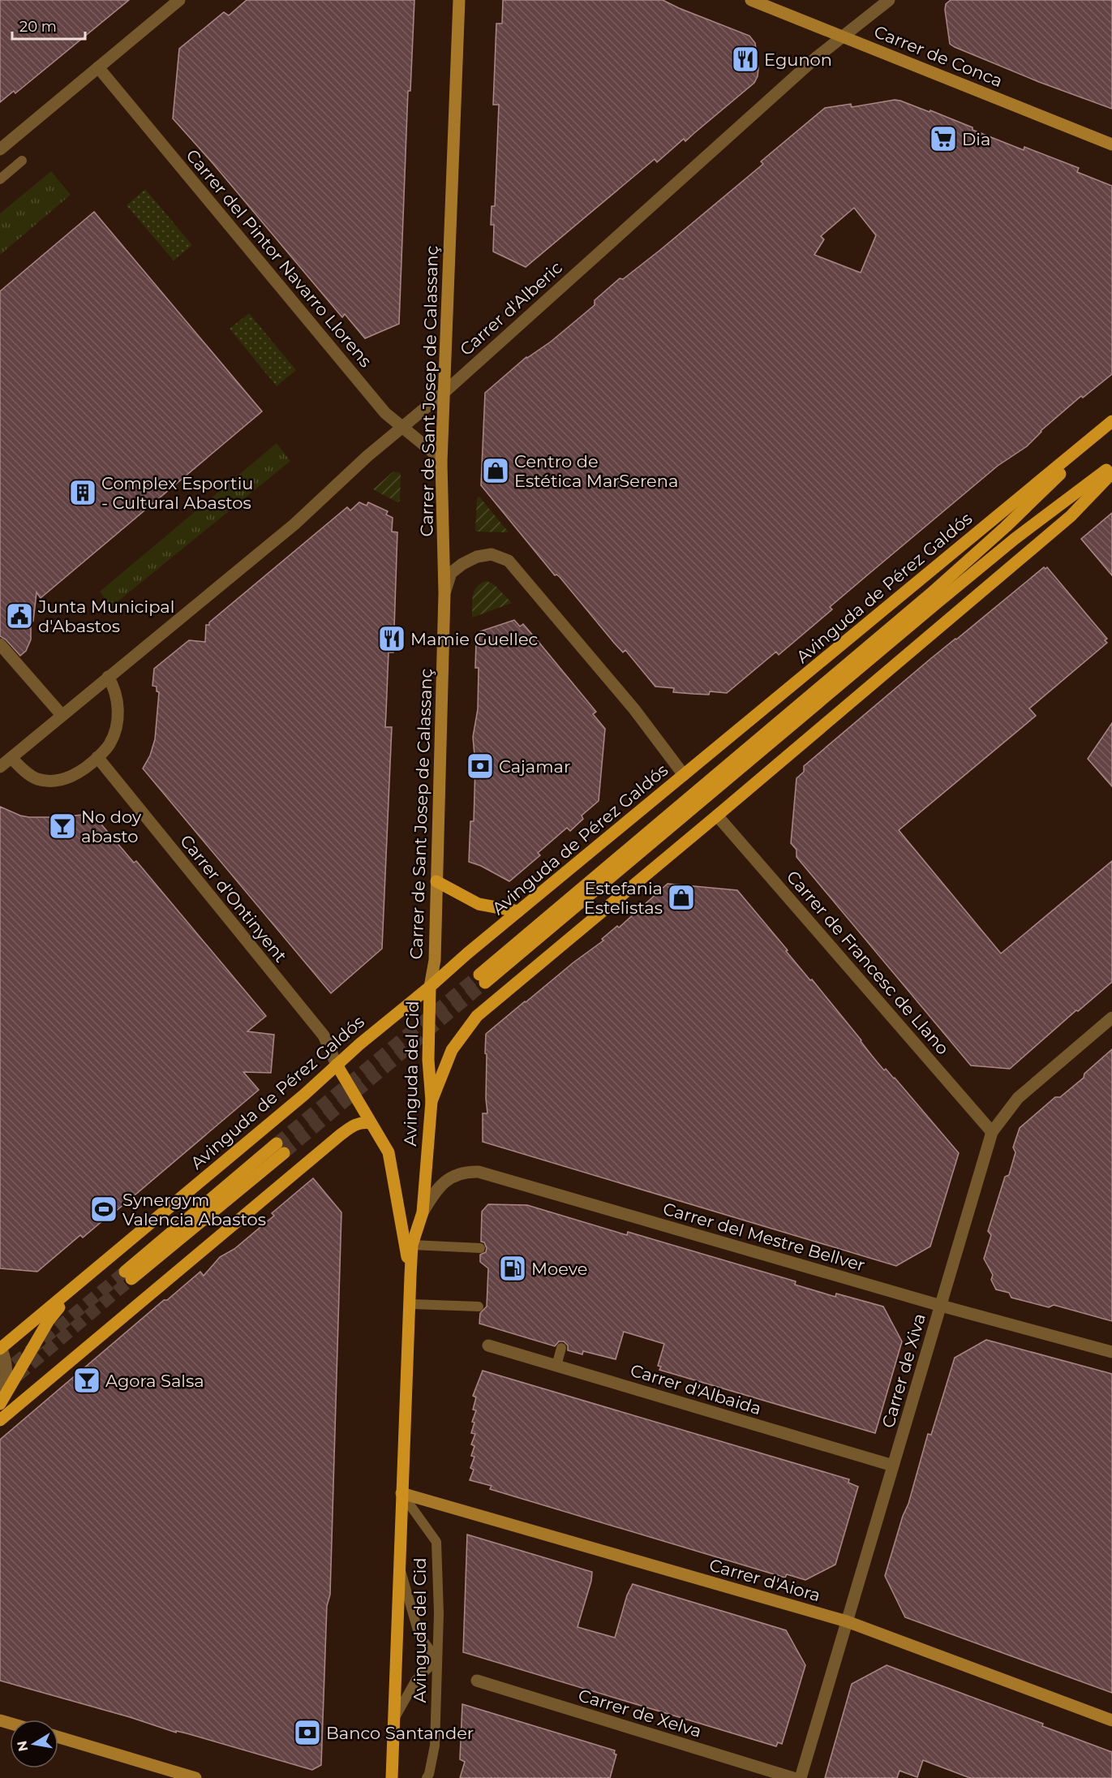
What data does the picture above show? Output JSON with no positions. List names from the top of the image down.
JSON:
{
  "streets": {
    "main road": [
      "Carrer de Conca",
      "Carrer de Sant Josep de Calassanç",
      "Avinguda de Pérez Galdós",
      "Avinguda del Cid",
      "Carrer d'Aiora"
    ],
    "street": [
      "Carrer del Pintor Navarro Llorens",
      "Carrer d'Alberic",
      "Carrer d'Ontinyent",
      "Carrer de Francesc de Llano",
      "Carrer del Mestre Bellver",
      "Carrer de Xiva",
      "Carrer d'Albaida",
      "Carrer de Xelva"
    ]
  },
  "crossings": [
    ["Carrer de Conca", "Carrer d'Alberic"],
    ["Carrer del Pintor Navarro Llorens", "Carrer d'Alberic"],
    ["Carrer del Pintor Navarro Llorens", "Carrer de Sant Josep de Calassanç"],
    ["Carrer d'Alberic", "Carrer de Sant Josep de Calassanç"],
    ["Carrer de Sant Josep de Calassanç", "Avinguda de Pérez Galdós"],
    ["Carrer de Sant Josep de Calassanç", "Avinguda del Cid"],
    ["Avinguda de Pérez Galdós", "Carrer d'Ontinyent"],
    ["Avinguda de Pérez Galdós", "Avinguda del Cid"],
    ["Carrer d'Ontinyent", "Avinguda del Cid"],
    ["Carrer de Francesc de Llano", "Carrer de Xiva"],
    ["Avinguda del Cid", "Carrer del Mestre Bellver"],
    ["Avinguda del Cid", "Carrer d'Aiora"],
    ["Carrer del Mestre Bellver", "Carrer de Xiva"],
    ["Carrer de Xiva", "Carrer d'Albaida"],
    ["Carrer de Xiva", "Carrer d'Aiora"]
  ],
  "places": {
    "restaurant": ["Egunon", "Mamie Guellec"],
    "supermarket": ["Dia"],
    "shop": ["Centro de Estética MarSerena", "Estefania Estelistas"],
    "building": ["Complex Esportiu - Cultural Abastos"],
    "public building": ["Junta Municipal d'Abastos"],
    "bank": ["Cajamar", "Banco Santander"],
    "bar": ["No doy abasto", "Agora Salsa"],
    "sports": ["Synergym Valencia Abastos"],
    "fuel station": ["Moeve"]
  },
  "scale_bar": "20 m",
  "north": "left"
}
